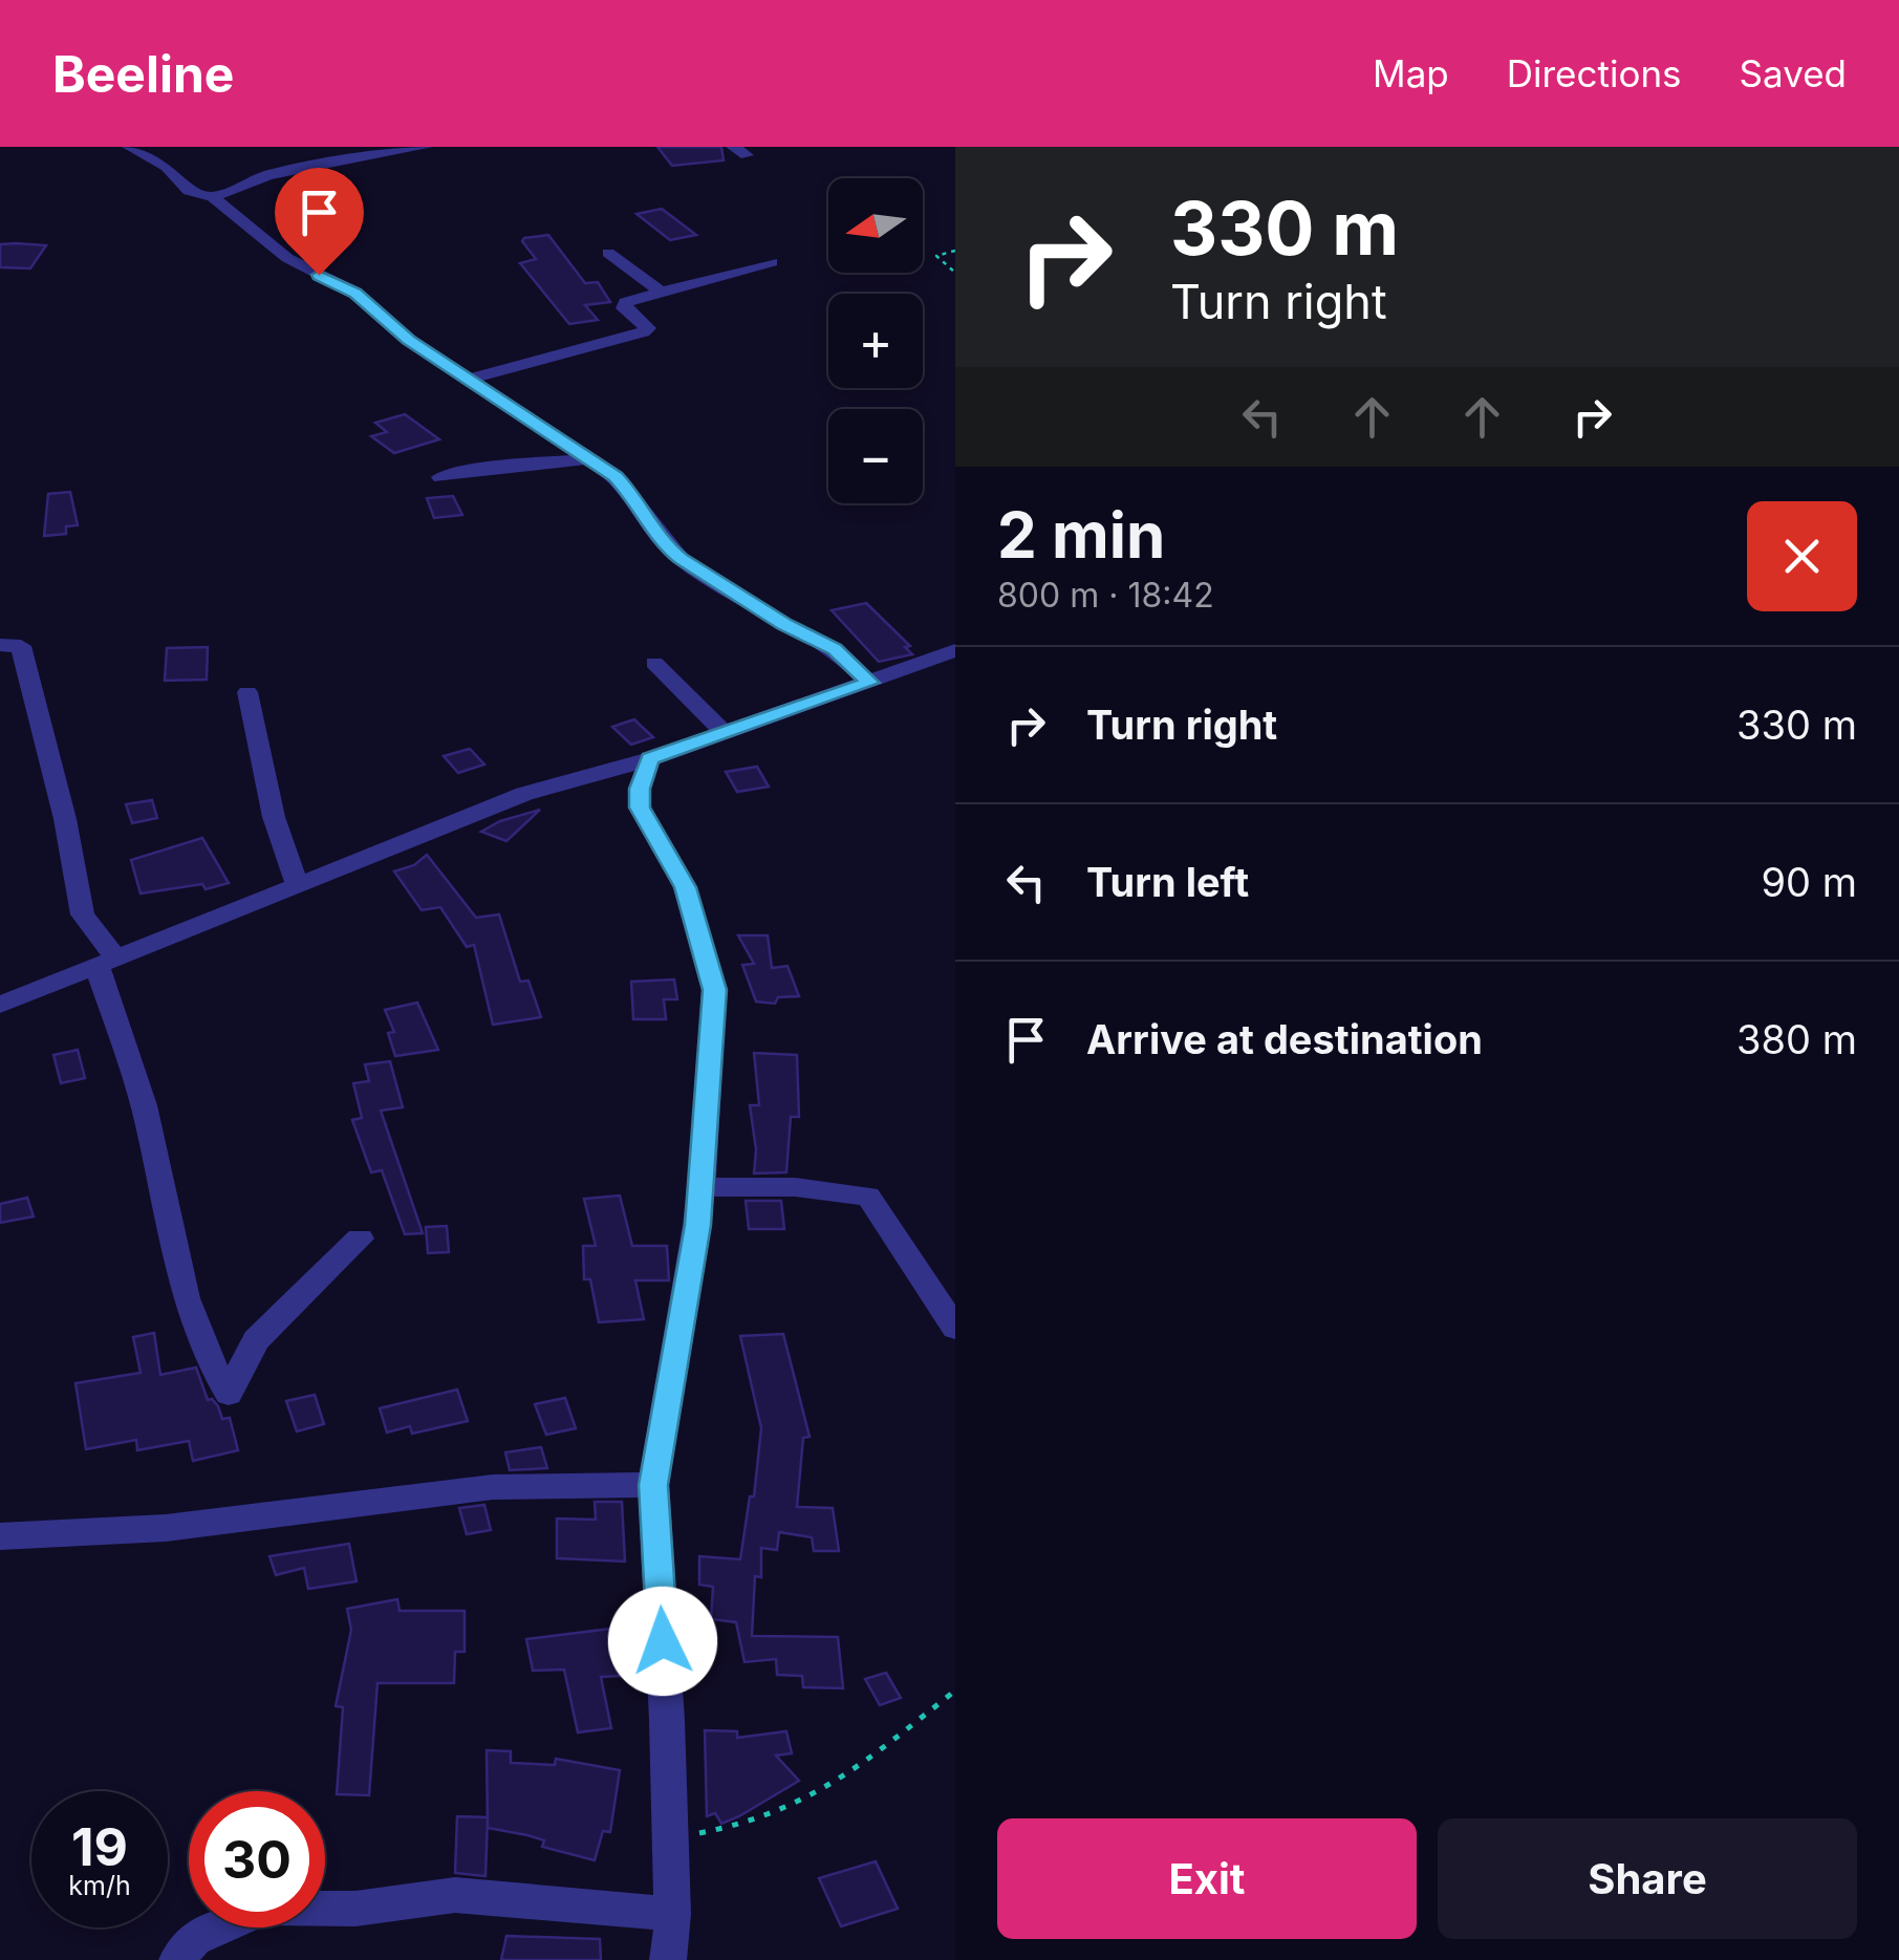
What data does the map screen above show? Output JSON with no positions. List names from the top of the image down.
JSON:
{
  "north": "left",
  "page": {
    "header": "Beeline",
    "nav": ["Map", "Directions", "Saved"],
    "turn": ["330 m", "Turn right"],
    "map_buttons": ["+", "−"],
    "heading": ["2 min", "800 m · 18:42"],
    "list": [
      {
        "name": "Turn right",
        "value": "330 m"
      },
      {
        "name": "Turn left",
        "value": "90 m"
      },
      {
        "name": "Arrive at destination",
        "value": "380 m"
      }
    ],
    "speed": "19 km/h",
    "limit": "30",
    "buttons": ["Exit", "Share"]
  }
}
